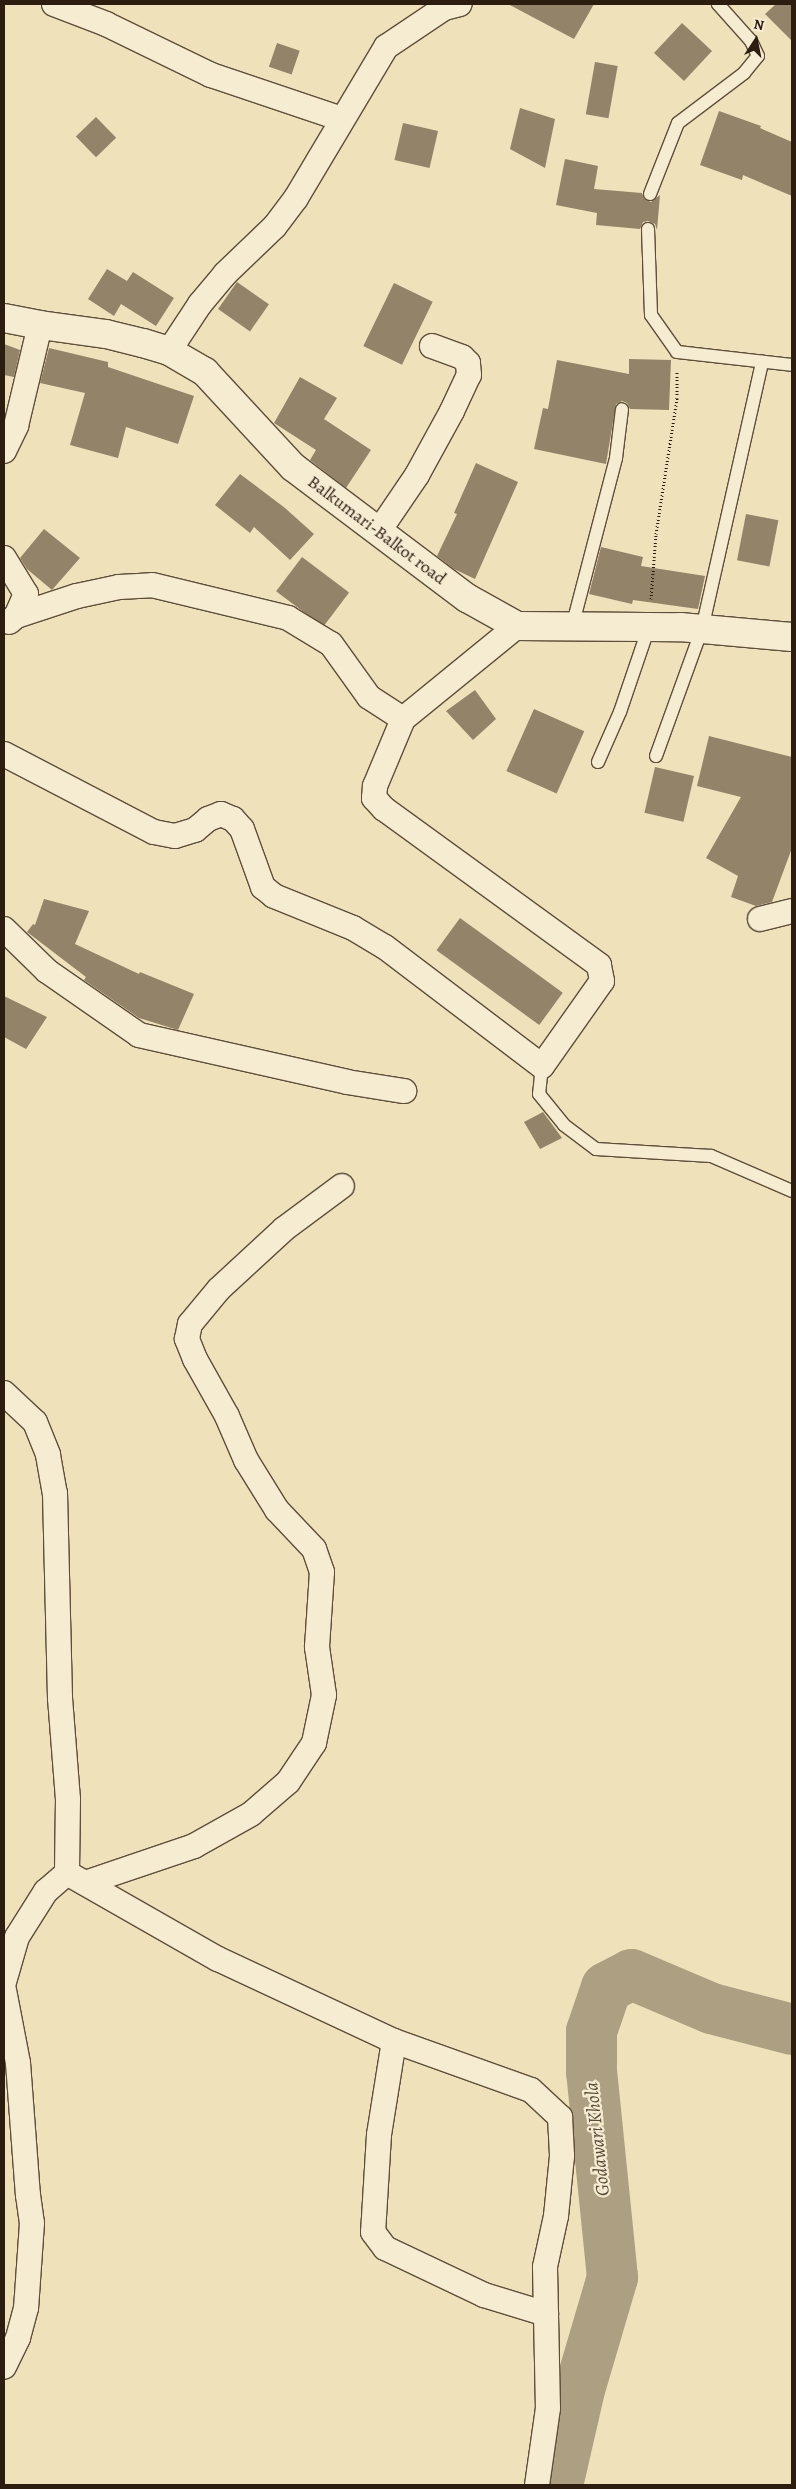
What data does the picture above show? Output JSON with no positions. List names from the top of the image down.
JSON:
{
  "streets": {
    "street": ["Balkumari-Balkot road"]
  },
  "water": ["Godawari Khola"],
  "north": "top"
}
